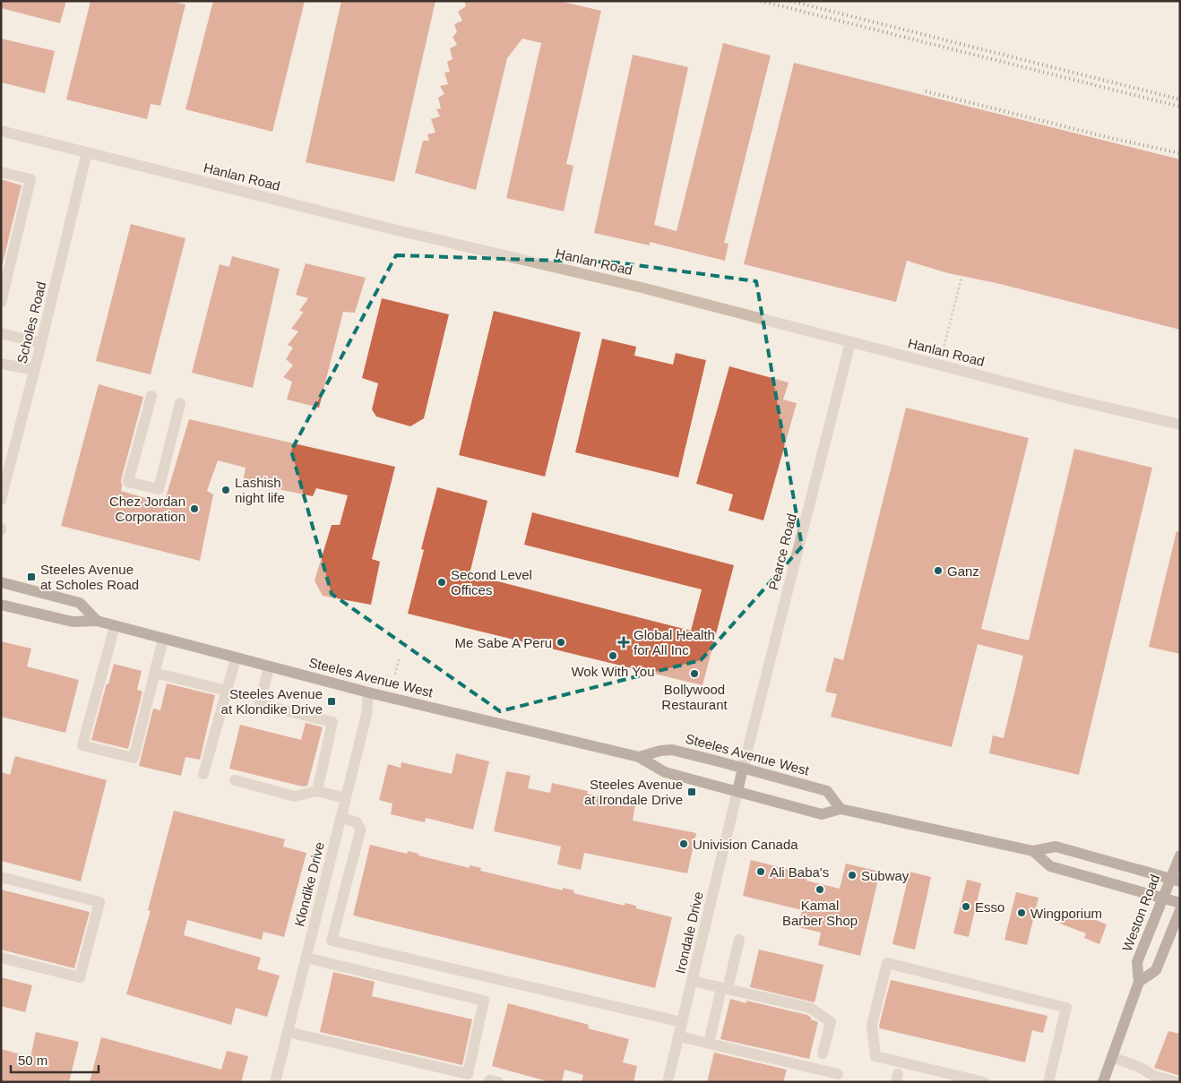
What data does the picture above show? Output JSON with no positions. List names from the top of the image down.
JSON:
{
  "streets": {
    "main road": ["Steeles Avenue West", "Weston Road"],
    "street": [
      "Hanlan Road",
      "Scholes Road",
      "Pearce Road",
      "Klondike Drive",
      "Irondale Drive"
    ]
  },
  "crossings": [
    ["Hanlan Road", "Scholes Road"],
    ["Hanlan Road", "Pearce Road"],
    ["Pearce Road", "Steeles Avenue West"],
    ["Steeles Avenue West", "Klondike Drive"],
    ["Steeles Avenue West", "Weston Road"],
    ["Steeles Avenue West", "Irondale Drive"]
  ],
  "places": {
    "other": [
      "Lashish night life",
      "Chez Jordan Corporation",
      "Ganz",
      "Second Level Offices",
      "Me Sabe A Peru",
      "Wok With You",
      "Bollywood Restaurant",
      "Univision Canada",
      "Ali Baba's",
      "Subway",
      "Kamal Barber Shop",
      "Esso",
      "Wingporium"
    ],
    "transit": ["Steeles Avenue at Scholes Road", "Steeles Avenue at Klondike Drive", "Steeles Avenue at Irondale Drive"],
    "health": ["Global Health for All Inc"]
  },
  "scale_bar": "50 m"
}
